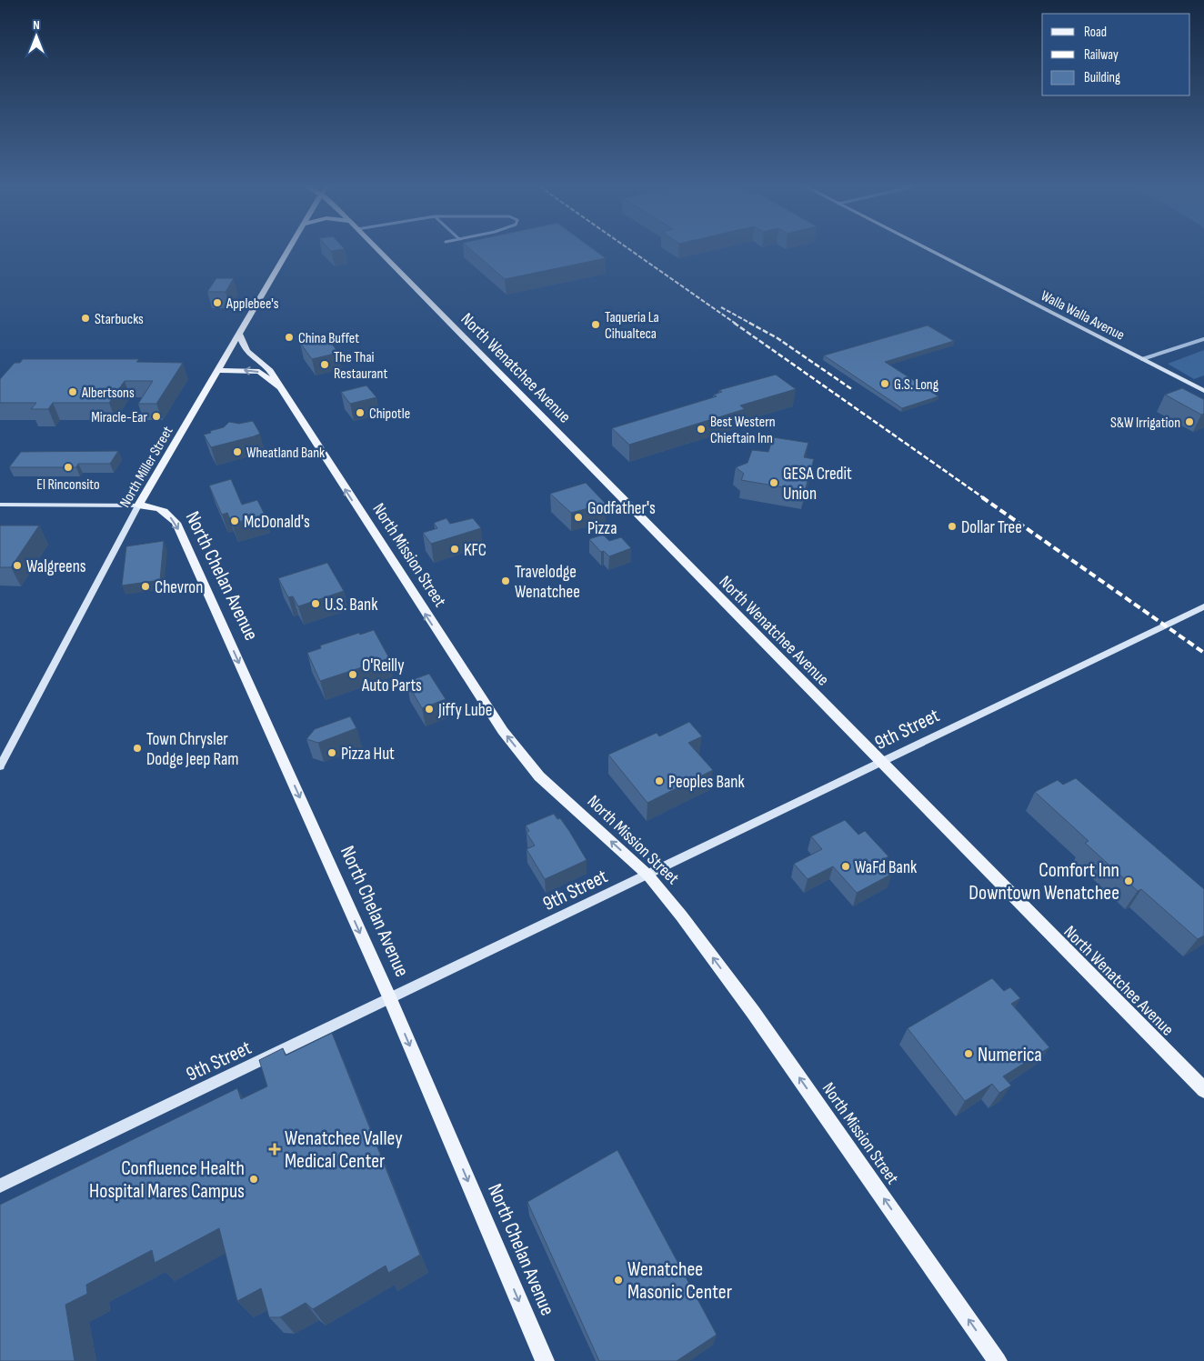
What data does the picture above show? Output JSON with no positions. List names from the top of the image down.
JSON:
{
  "streets": {
    "main road": [
      "North Wenatchee Avenue",
      "North Miller Street",
      "North Mission Street",
      "North Chelan Avenue"
    ],
    "street": ["Walla Walla Avenue", "9th Street"]
  },
  "crossings": [
    ["North Wenatchee Avenue", "9th Street"],
    ["North Miller Street", "North Mission Street"],
    ["North Miller Street", "North Chelan Avenue"],
    ["North Mission Street", "9th Street"],
    ["North Chelan Avenue", "9th Street"]
  ],
  "one_way": ["North Mission Street", "North Chelan Avenue"],
  "places": {
    "other": [
      "Applebee's",
      "Starbucks",
      "Taqueria La Cihualteca",
      "China Buffet",
      "The Thai Restaurant",
      "G.S. Long",
      "Albertsons",
      "Chipotle",
      "Miracle-Ear",
      "S&W Irrigation",
      "Best Western Chieftain Inn",
      "Wheatland Bank",
      "El Rinconsito",
      "GESA Credit Union",
      "Godfather's Pizza",
      "McDonald's",
      "Dollar Tree",
      "KFC",
      "Walgreens",
      "Travelodge Wenatchee",
      "Chevron",
      "U.S. Bank",
      "O'Reilly Auto Parts",
      "Jiffy Lube",
      "Town Chrysler Dodge Jeep Ram",
      "Pizza Hut",
      "Peoples Bank",
      "WaFd Bank",
      "Comfort Inn Downtown Wenatchee",
      "Numerica",
      "Confluence Health Hospital Mares Campus",
      "Wenatchee Masonic Center"
    ],
    "health": ["Wenatchee Valley Medical Center"]
  },
  "legend": ["Road", "Railway", "Building"],
  "north": "top"
}
